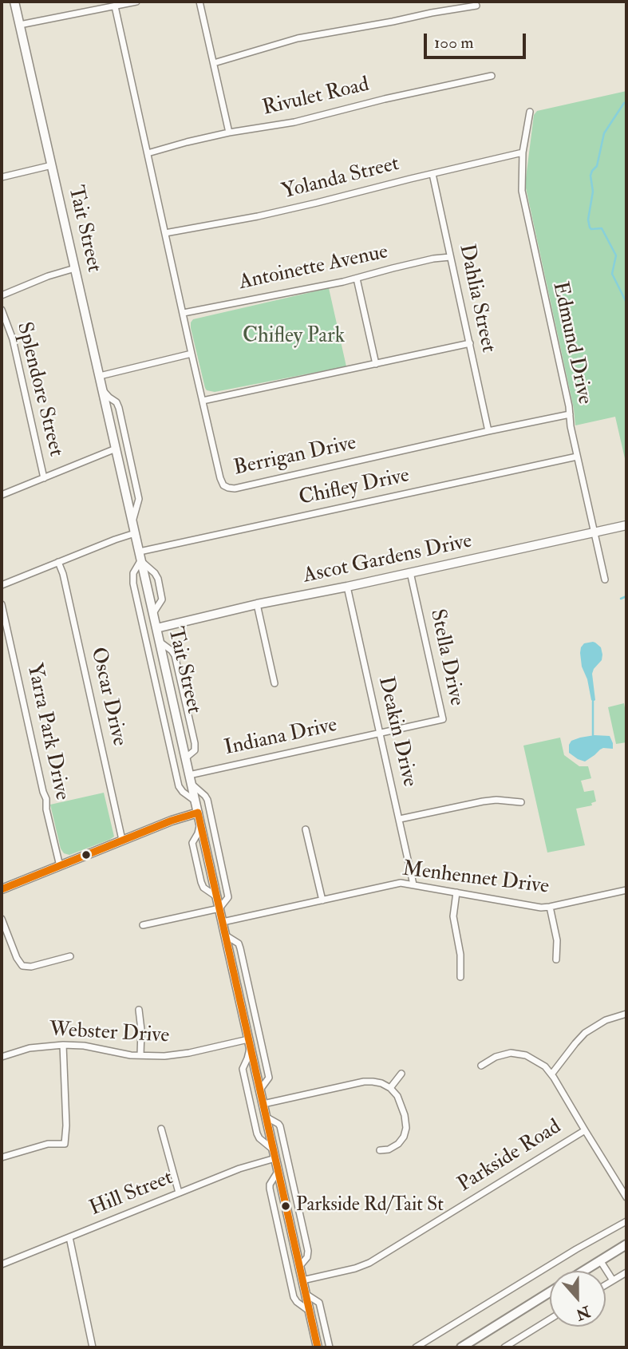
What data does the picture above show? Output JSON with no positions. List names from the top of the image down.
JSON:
{
  "streets": {
    "street": [
      "Rivulet Road",
      "Yolanda Street",
      "Tait Street",
      "Antoinette Avenue",
      "Dahlia Street",
      "Edmund Drive",
      "Splendore Street",
      "Berrigan Drive",
      "Chifley Drive",
      "Ascot Gardens Drive",
      "Stella Drive",
      "Oscar Drive",
      "Yarra Park Drive",
      "Deakin Drive",
      "Indiana Drive",
      "Menhennet Drive",
      "Webster Drive",
      "Parkside Road",
      "Hill Street"
    ]
  },
  "crossings": [
    ["Rivulet Road", "Berrigan Drive"],
    ["Yolanda Street", "Dahlia Street"],
    ["Yolanda Street", "Edmund Drive"],
    ["Yolanda Street", "Berrigan Drive"],
    ["Tait Street", "Chifley Drive"],
    ["Tait Street", "Ascot Gardens Drive"],
    ["Tait Street", "Indiana Drive"],
    ["Tait Street", "Menhennet Drive"],
    ["Tait Street", "Webster Drive"],
    ["Tait Street", "Parkside Road"],
    ["Tait Street", "Hill Street"],
    ["Antoinette Avenue", "Dahlia Street"],
    ["Antoinette Avenue", "Berrigan Drive"],
    ["Dahlia Street", "Berrigan Drive"],
    ["Edmund Drive", "Berrigan Drive"],
    ["Edmund Drive", "Chifley Drive"],
    ["Edmund Drive", "Ascot Gardens Drive"],
    ["Ascot Gardens Drive", "Stella Drive"],
    ["Ascot Gardens Drive", "Deakin Drive"],
    ["Stella Drive", "Deakin Drive"],
    ["Stella Drive", "Indiana Drive"],
    ["Deakin Drive", "Indiana Drive"],
    ["Deakin Drive", "Menhennet Drive"]
  ],
  "parks": ["Chifley Park"],
  "places": ["Parkside Rd/Tait St"],
  "scale_bar": "100 m",
  "north": "bottom"
}
